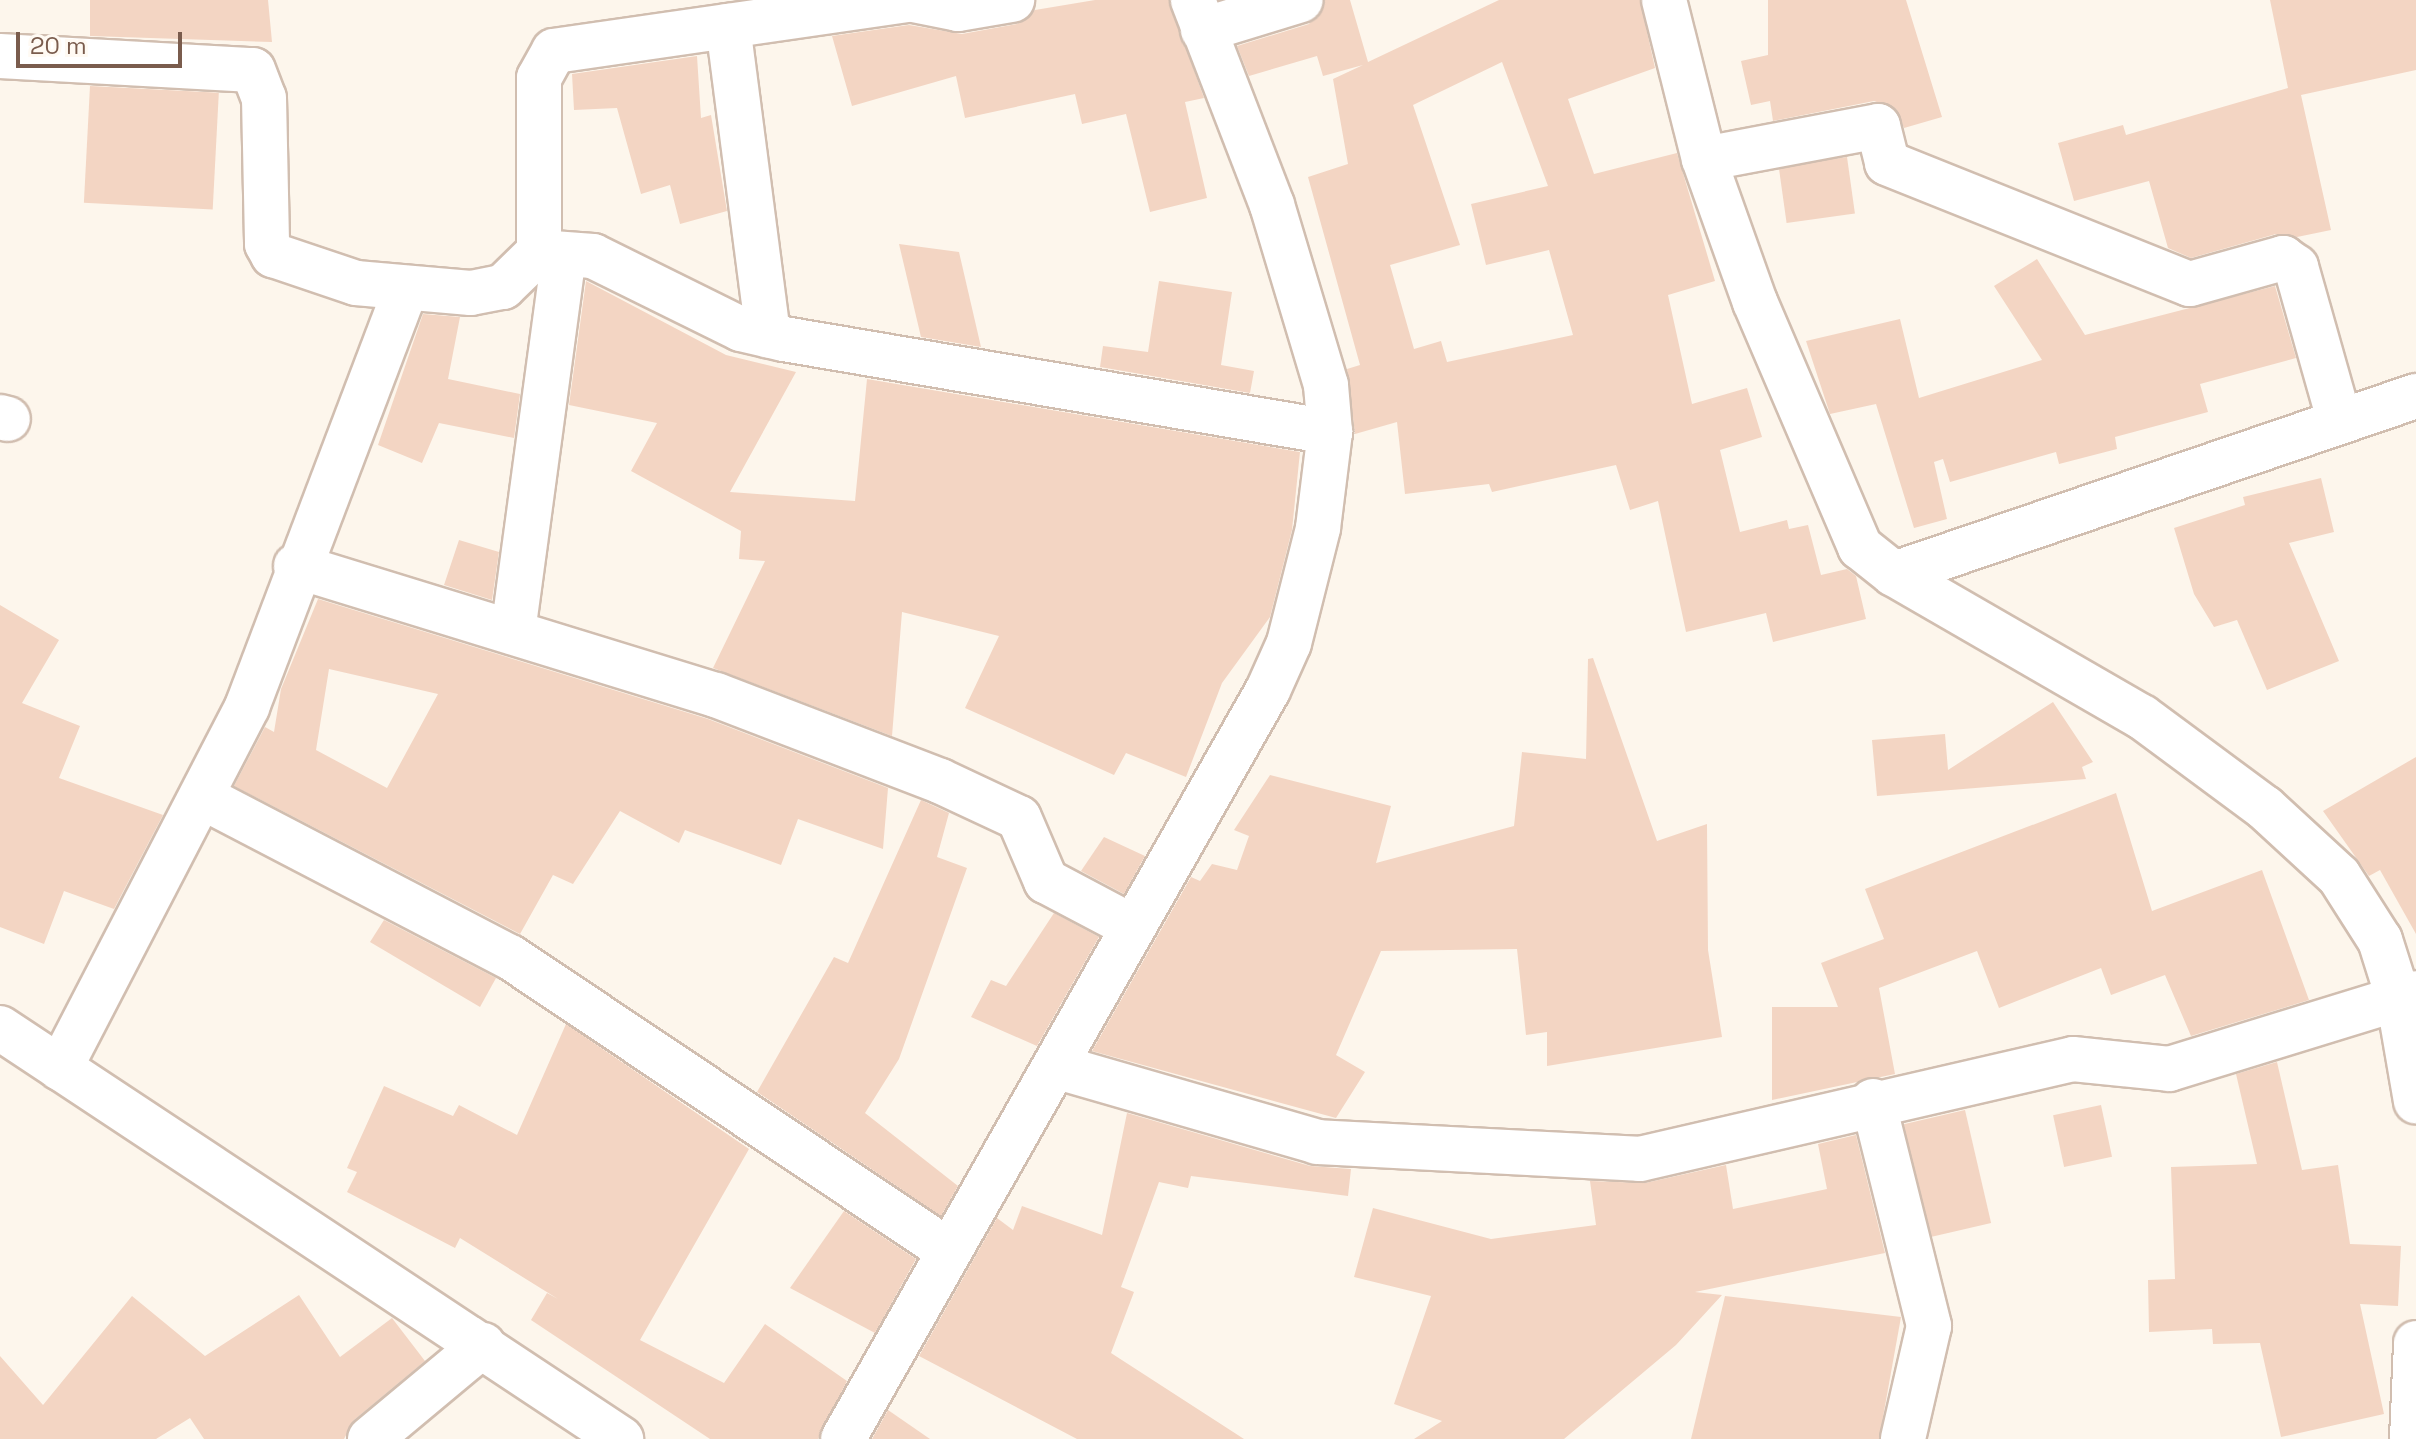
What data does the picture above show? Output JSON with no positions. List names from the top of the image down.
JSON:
{
  "scale_bar": "20 m"
}
